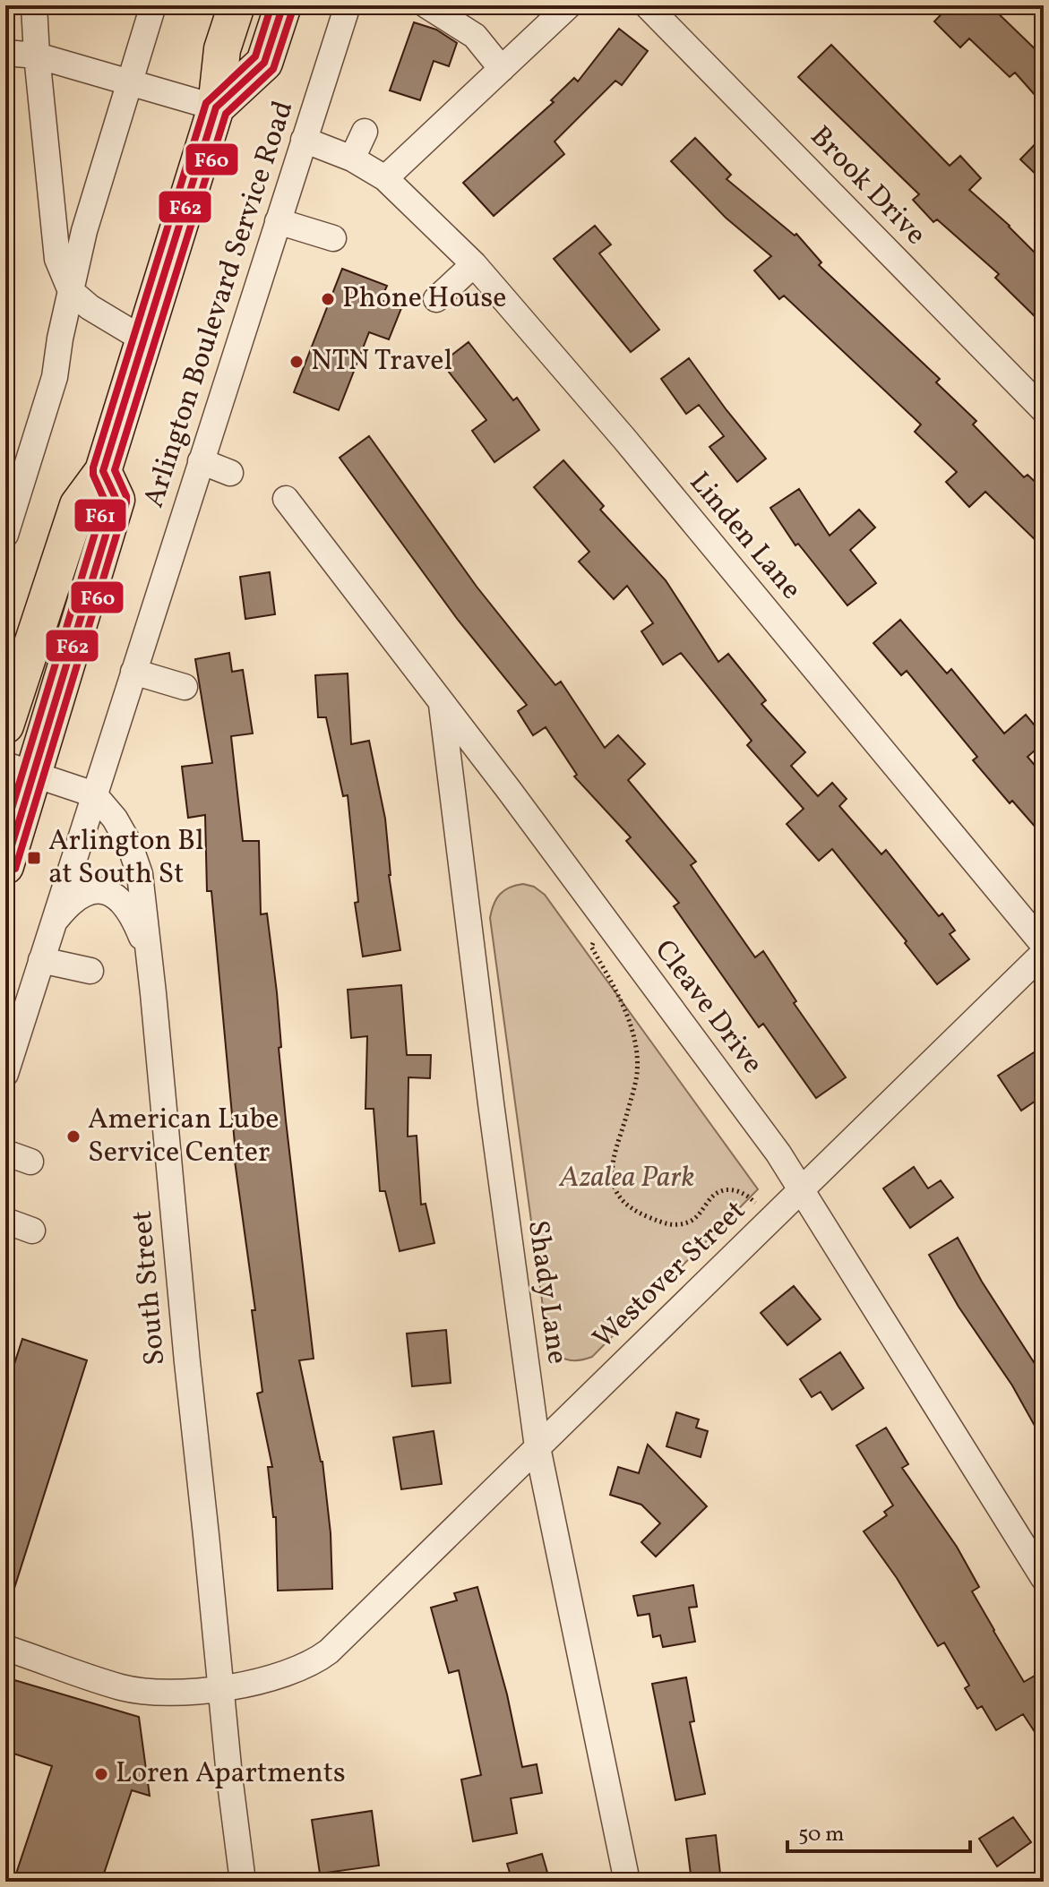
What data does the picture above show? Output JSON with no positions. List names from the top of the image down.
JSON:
{
  "streets": {
    "street": [
      "Brook Drive",
      "Arlington Boulevard Service Road",
      "Linden Lane",
      "Cleave Drive",
      "Westover Street",
      "South Street",
      "Shady Lane"
    ]
  },
  "crossings": [
    ["Arlington Boulevard Service Road", "Linden Lane"],
    ["Arlington Boulevard Service Road", "South Street"],
    ["Cleave Drive", "Westover Street"],
    ["Cleave Drive", "Shady Lane"],
    ["Westover Street", "South Street"],
    ["Westover Street", "Shady Lane"]
  ],
  "parks": ["Azalea Park"],
  "places": {
    "other": [
      "Phone House",
      "NTN Travel",
      "American Lube Service Center",
      "Loren Apartments"
    ],
    "transit": ["Arlington Bl at South St"]
  },
  "lines": ["transit line F62", "transit line F61", "transit line F60"],
  "scale_bar": "50 m"
}
